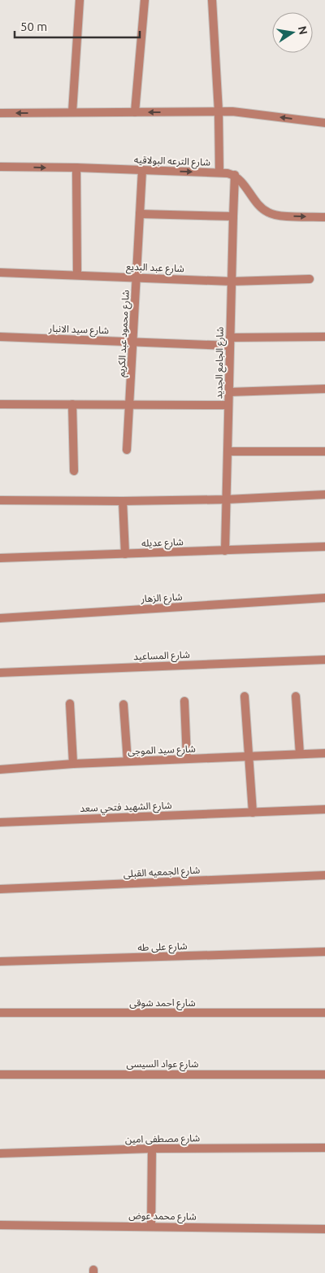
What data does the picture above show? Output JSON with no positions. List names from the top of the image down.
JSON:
{
  "streets": {
    "street": [
      "شارع الترعه البولاقيه",
      "شارع عبد البديع",
      "شارع سيد الانبار",
      "شارع محمود عبد الكريم",
      "شارع الجامع الجديد",
      "شارع عديله",
      "شارع الزهار",
      "شارع المساعيد",
      "شارع سيد الموجى",
      "شارع الشهيد فتحي سعد",
      "شارع الجمعيه القبلى",
      "شارع على طه",
      "شارع احمد شوقى",
      "شارع عواد السيسى",
      "شارع مصطفى امين",
      "شارع محمد عوض"
    ]
  },
  "crossings": [
    ["شارع الترعه البولاقيه", "شارع محمود عبد الكريم"],
    ["شارع الترعه البولاقيه", "شارع الجامع الجديد"],
    ["شارع عبد البديع", "شارع محمود عبد الكريم"],
    ["شارع عبد البديع", "شارع الجامع الجديد"],
    ["شارع سيد الانبار", "شارع محمود عبد الكريم"],
    ["شارع سيد الانبار", "شارع الجامع الجديد"],
    ["شارع الجامع الجديد", "شارع عديله"]
  ],
  "scale_bar": "50 m",
  "north": "right"
}
